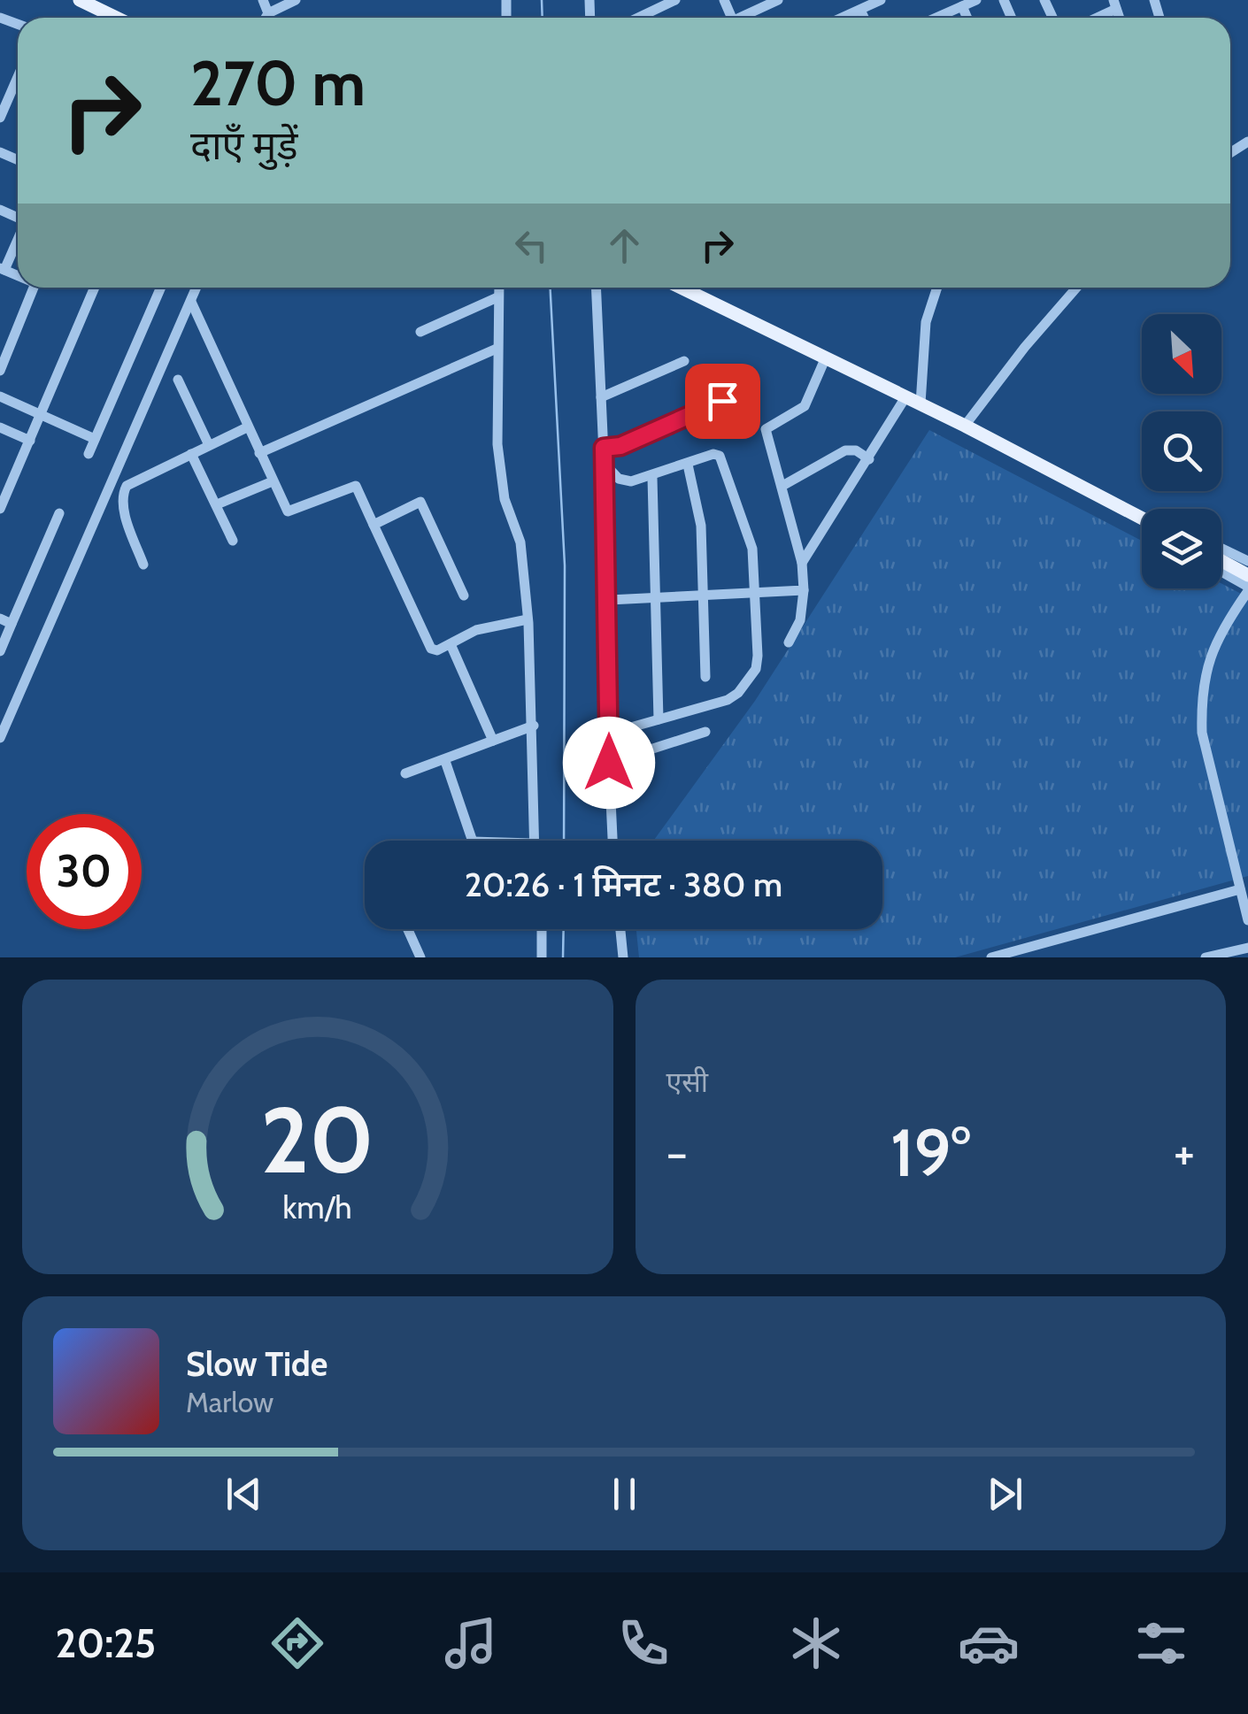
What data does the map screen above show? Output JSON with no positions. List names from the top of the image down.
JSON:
{
  "north": "bottom right",
  "page": {
    "turn": ["270 m", "दाएँ मुड़ें"],
    "limit": "30",
    "trip": "20:26 · 1 मिनट · 380 m",
    "tile": "एसी",
    "heat": ["−", "19°", "+"],
    "song": ["Slow Tide", "Marlow"],
    "tabs": "20:25",
    "gauge": ["20", "km/h"]
  }
}
